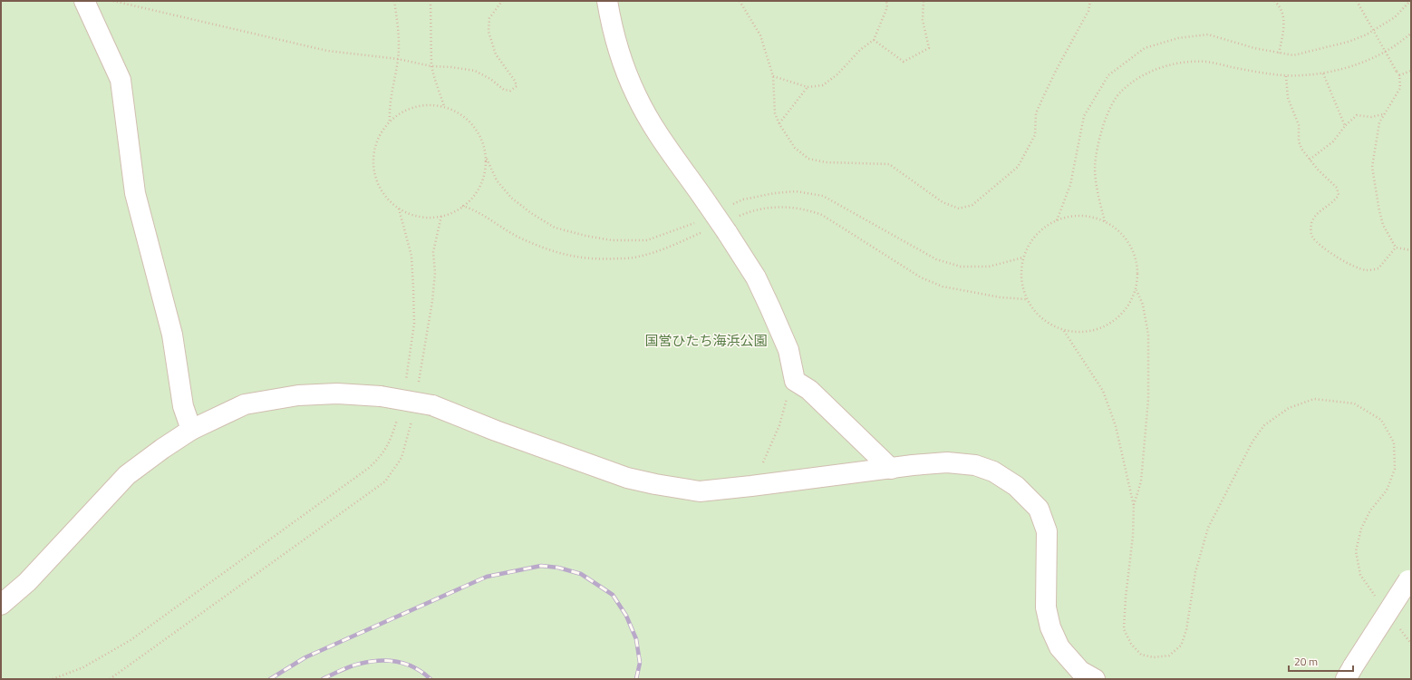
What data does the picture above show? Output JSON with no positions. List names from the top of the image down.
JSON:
{
  "parks": ["国営ひたち海浜公園"],
  "scale_bar": "20 m"
}
